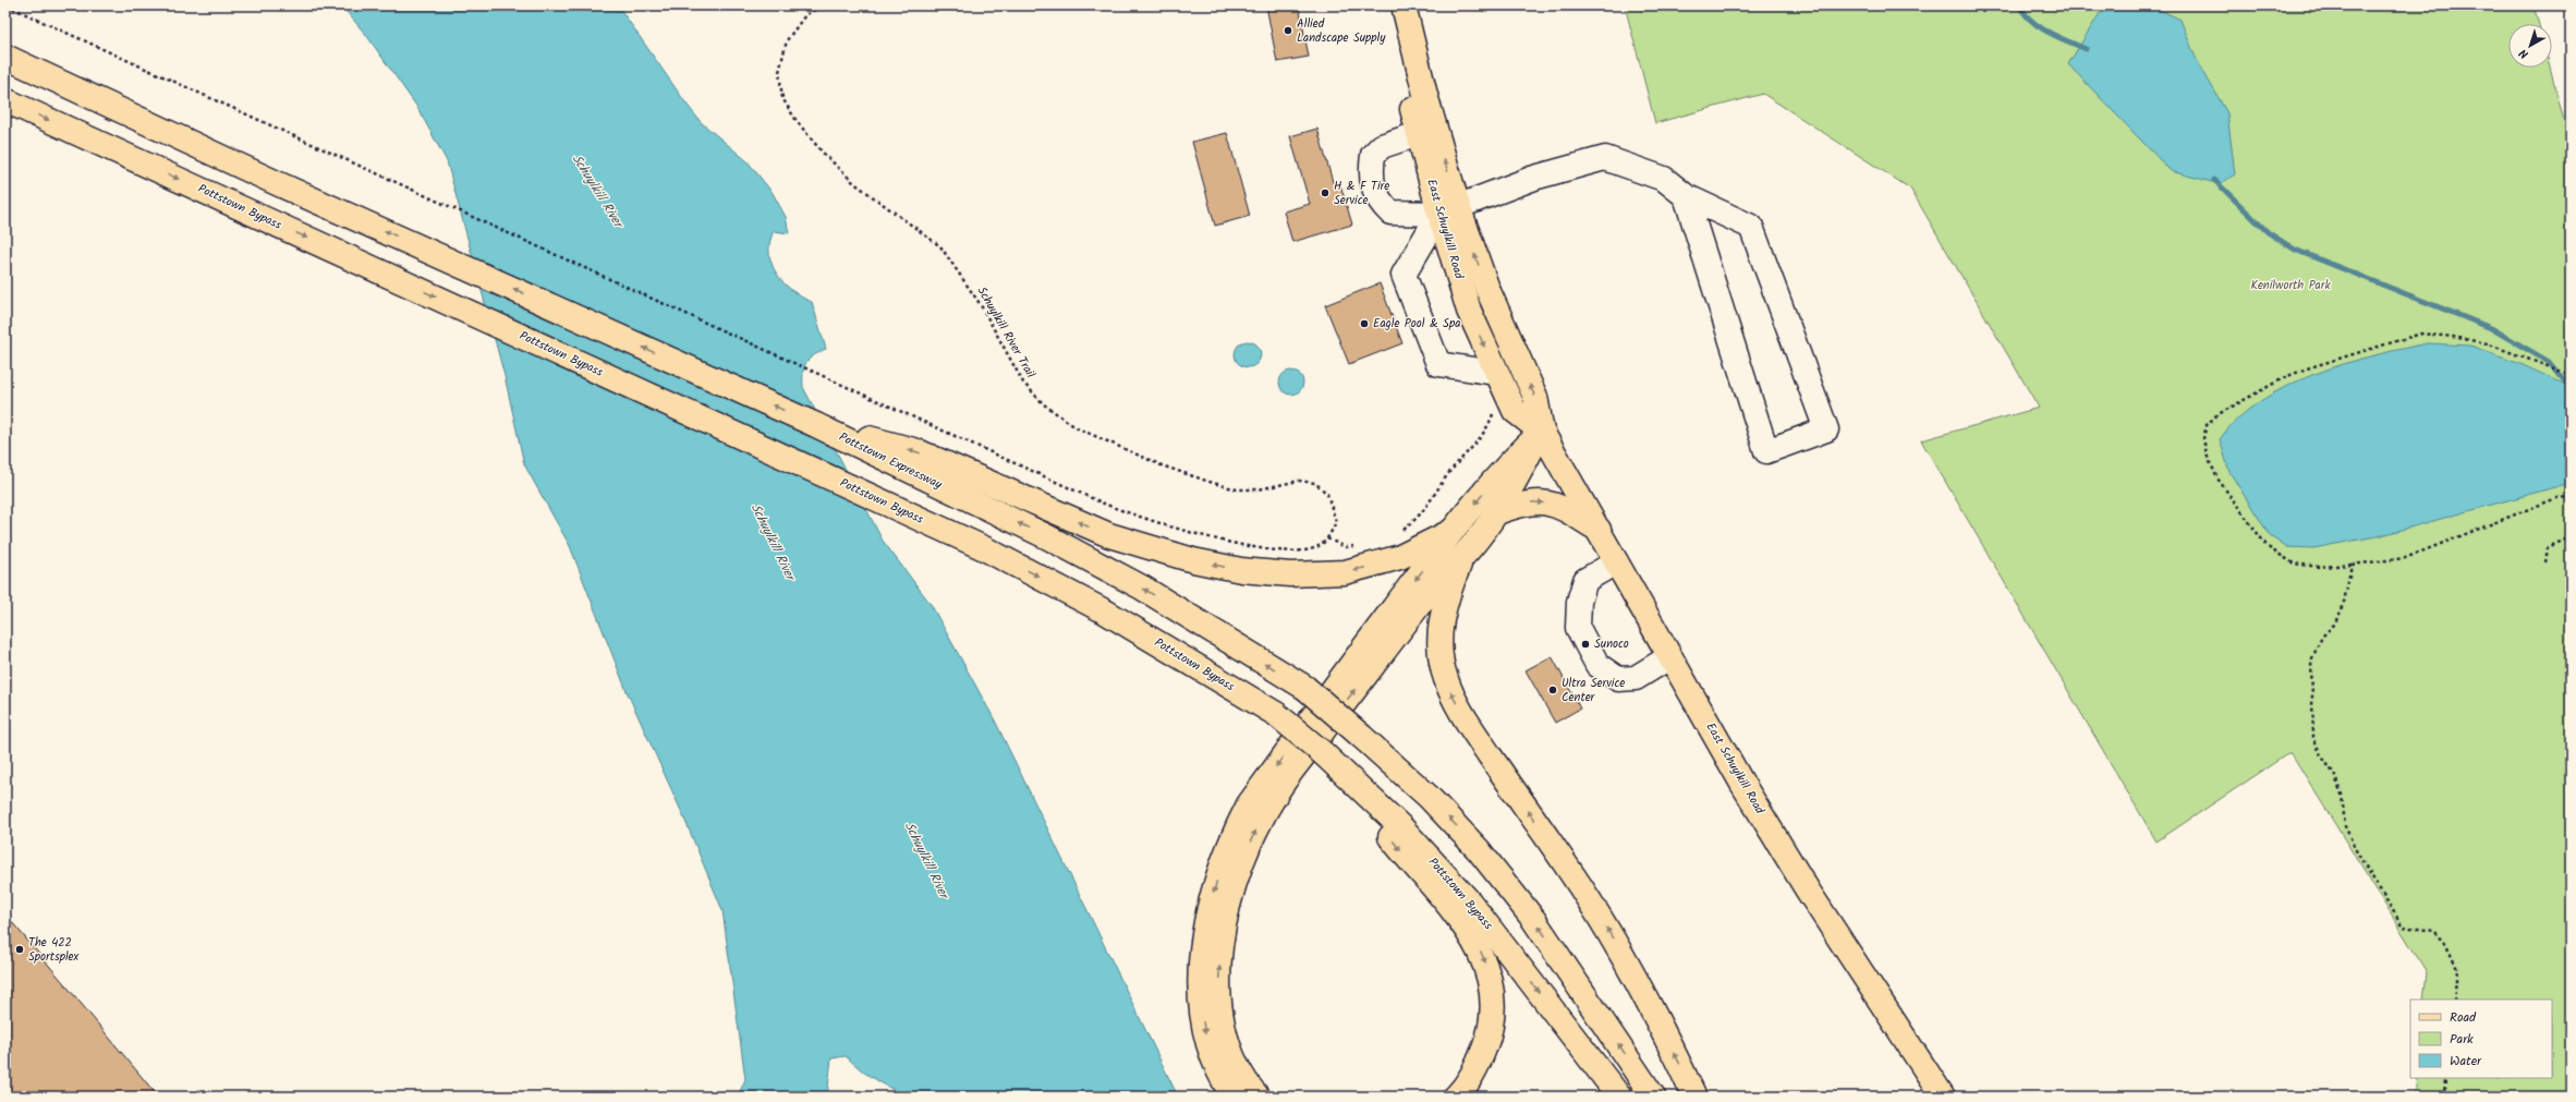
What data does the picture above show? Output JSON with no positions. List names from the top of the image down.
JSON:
{
  "streets": {
    "main road": ["Pottstown Bypass", "East Schuylkill Road", "Pottstown Expressway"],
    "path": ["Schuylkill River Trail"]
  },
  "one_way": ["Pottstown Expressway"],
  "water": ["Schuylkill River"],
  "parks": ["Kenilworth Park"],
  "places": [
    "Allied Landscape Supply",
    "H & F Tire Service",
    "Eagle Pool & Spa",
    "Sunoco",
    "Ultra Service Center",
    "The 422 Sportsplex"
  ],
  "legend": ["Road", "Park", "Water"],
  "north": "bottom left"
}
